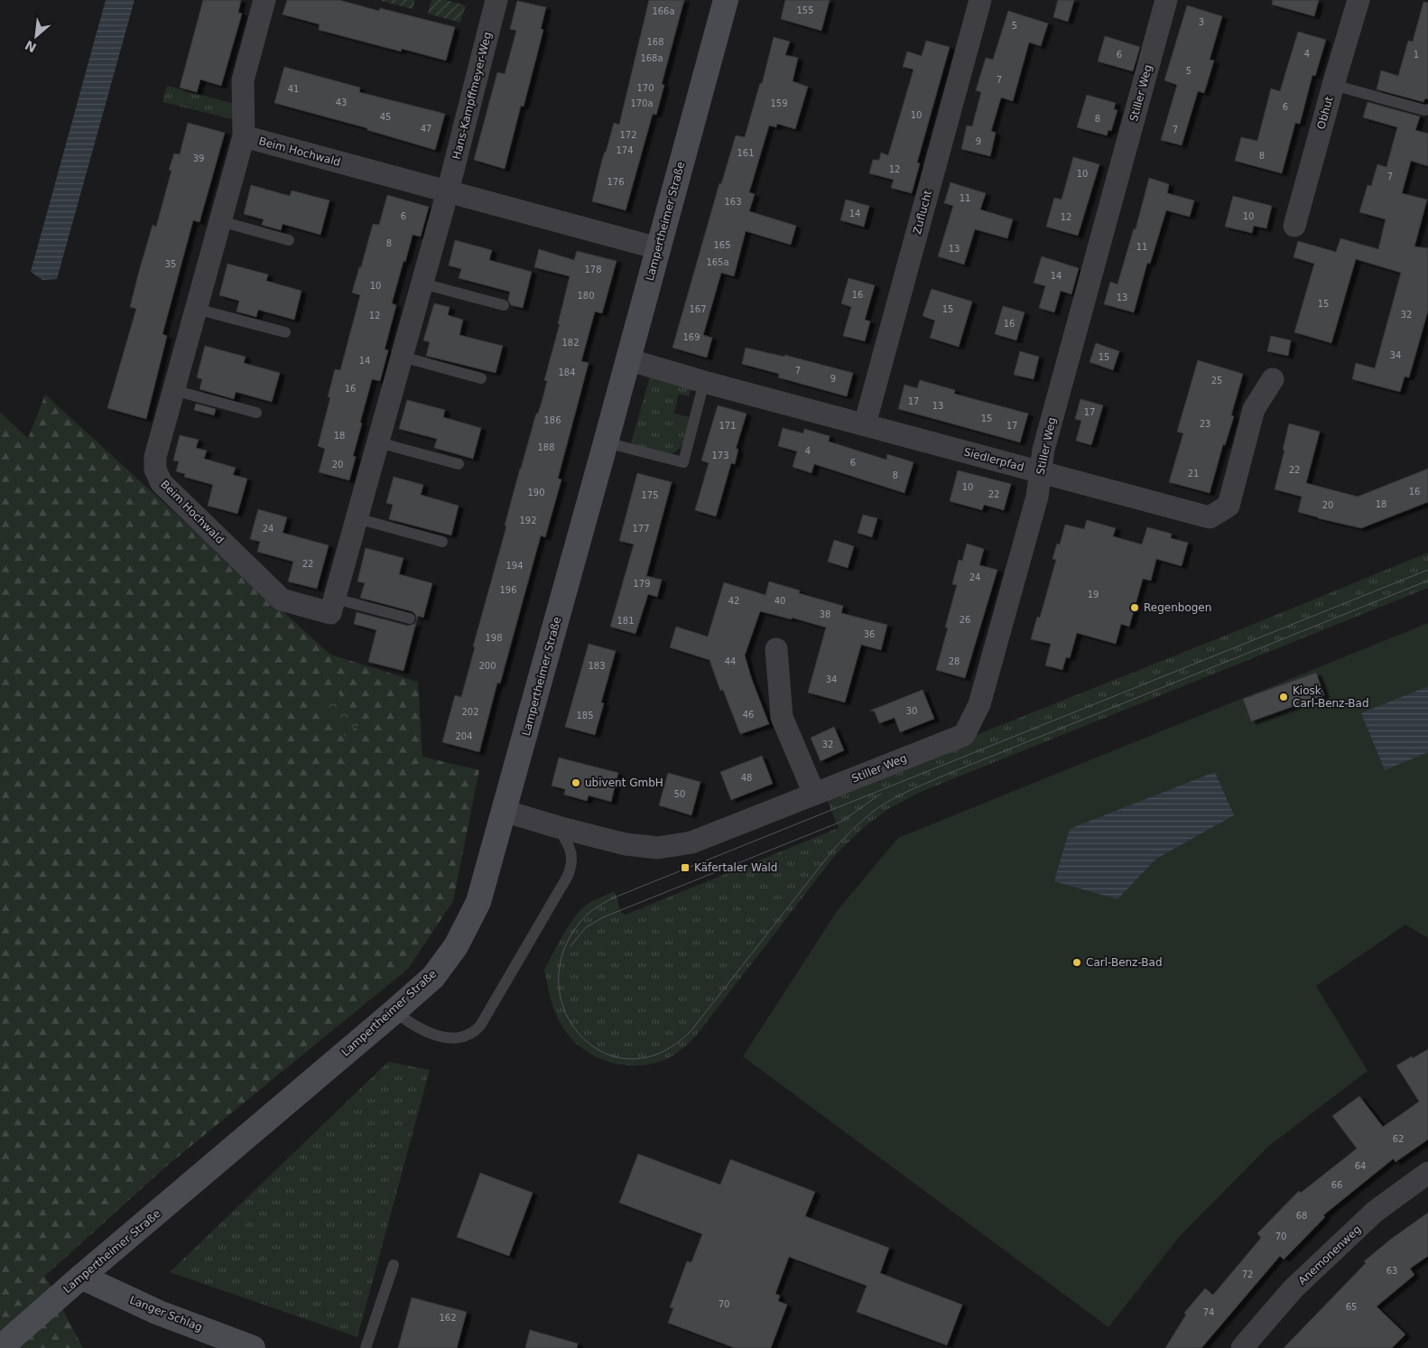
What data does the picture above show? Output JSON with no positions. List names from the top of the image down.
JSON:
{
  "streets": {
    "street": [
      "Stiller Weg",
      "Hans-Kampffmeyer-Weg",
      "Obhut",
      "Beim Hochwald",
      "Zuflucht",
      "Lampertheimer Straße",
      "Siedlerpfad",
      "Anemonenweg",
      "Langer Schlag"
    ]
  },
  "crossings": [
    ["Stiller Weg", "Lampertheimer Straße"],
    ["Stiller Weg", "Siedlerpfad"],
    ["Hans-Kampffmeyer-Weg", "Beim Hochwald"],
    ["Beim Hochwald", "Lampertheimer Straße"],
    ["Zuflucht", "Siedlerpfad"],
    ["Lampertheimer Straße", "Siedlerpfad"],
    ["Lampertheimer Straße", "Langer Schlag"]
  ],
  "places": {
    "other": [
      "Regenbogen",
      "Kiosk Carl-Benz-Bad",
      "ubivent GmbH",
      "Carl-Benz-Bad"
    ],
    "transit": ["Käfertaler Wald"]
  },
  "house_numbers": [
    "155",
    "166a",
    "3",
    "5",
    "168",
    "4",
    "6",
    "1",
    "168a",
    "5",
    "7",
    "170",
    "41",
    "43",
    "170a",
    "159",
    "6",
    "10",
    "45",
    "8",
    "47",
    "7",
    "172",
    "9",
    "174",
    "161",
    "8",
    "39",
    "12",
    "10",
    "7",
    "176",
    "11",
    "163",
    "14",
    "6",
    "10",
    "12",
    "8",
    "165",
    "11",
    "13",
    "165a",
    "35",
    "178",
    "14",
    "10",
    "16",
    "180",
    "13",
    "15",
    "167",
    "15",
    "32",
    "12",
    "16",
    "169",
    "182",
    "34",
    "15",
    "14",
    "7",
    "184",
    "9",
    "25",
    "16",
    "17",
    "13",
    "17",
    "15",
    "186",
    "23",
    "171",
    "17",
    "18",
    "188",
    "4",
    "173",
    "6",
    "20",
    "22",
    "21",
    "8",
    "10",
    "16",
    "190",
    "22",
    "175",
    "18",
    "20",
    "192",
    "24",
    "177",
    "22",
    "194",
    "24",
    "179",
    "196",
    "19",
    "42",
    "40",
    "38",
    "26",
    "181",
    "36",
    "198",
    "44",
    "28",
    "200",
    "183",
    "34",
    "30",
    "202",
    "46",
    "185",
    "204",
    "32",
    "48",
    "50",
    "62",
    "64",
    "66",
    "68",
    "70",
    "63",
    "72",
    "70",
    "65",
    "74",
    "162"
  ],
  "north": "bottom left"
}
